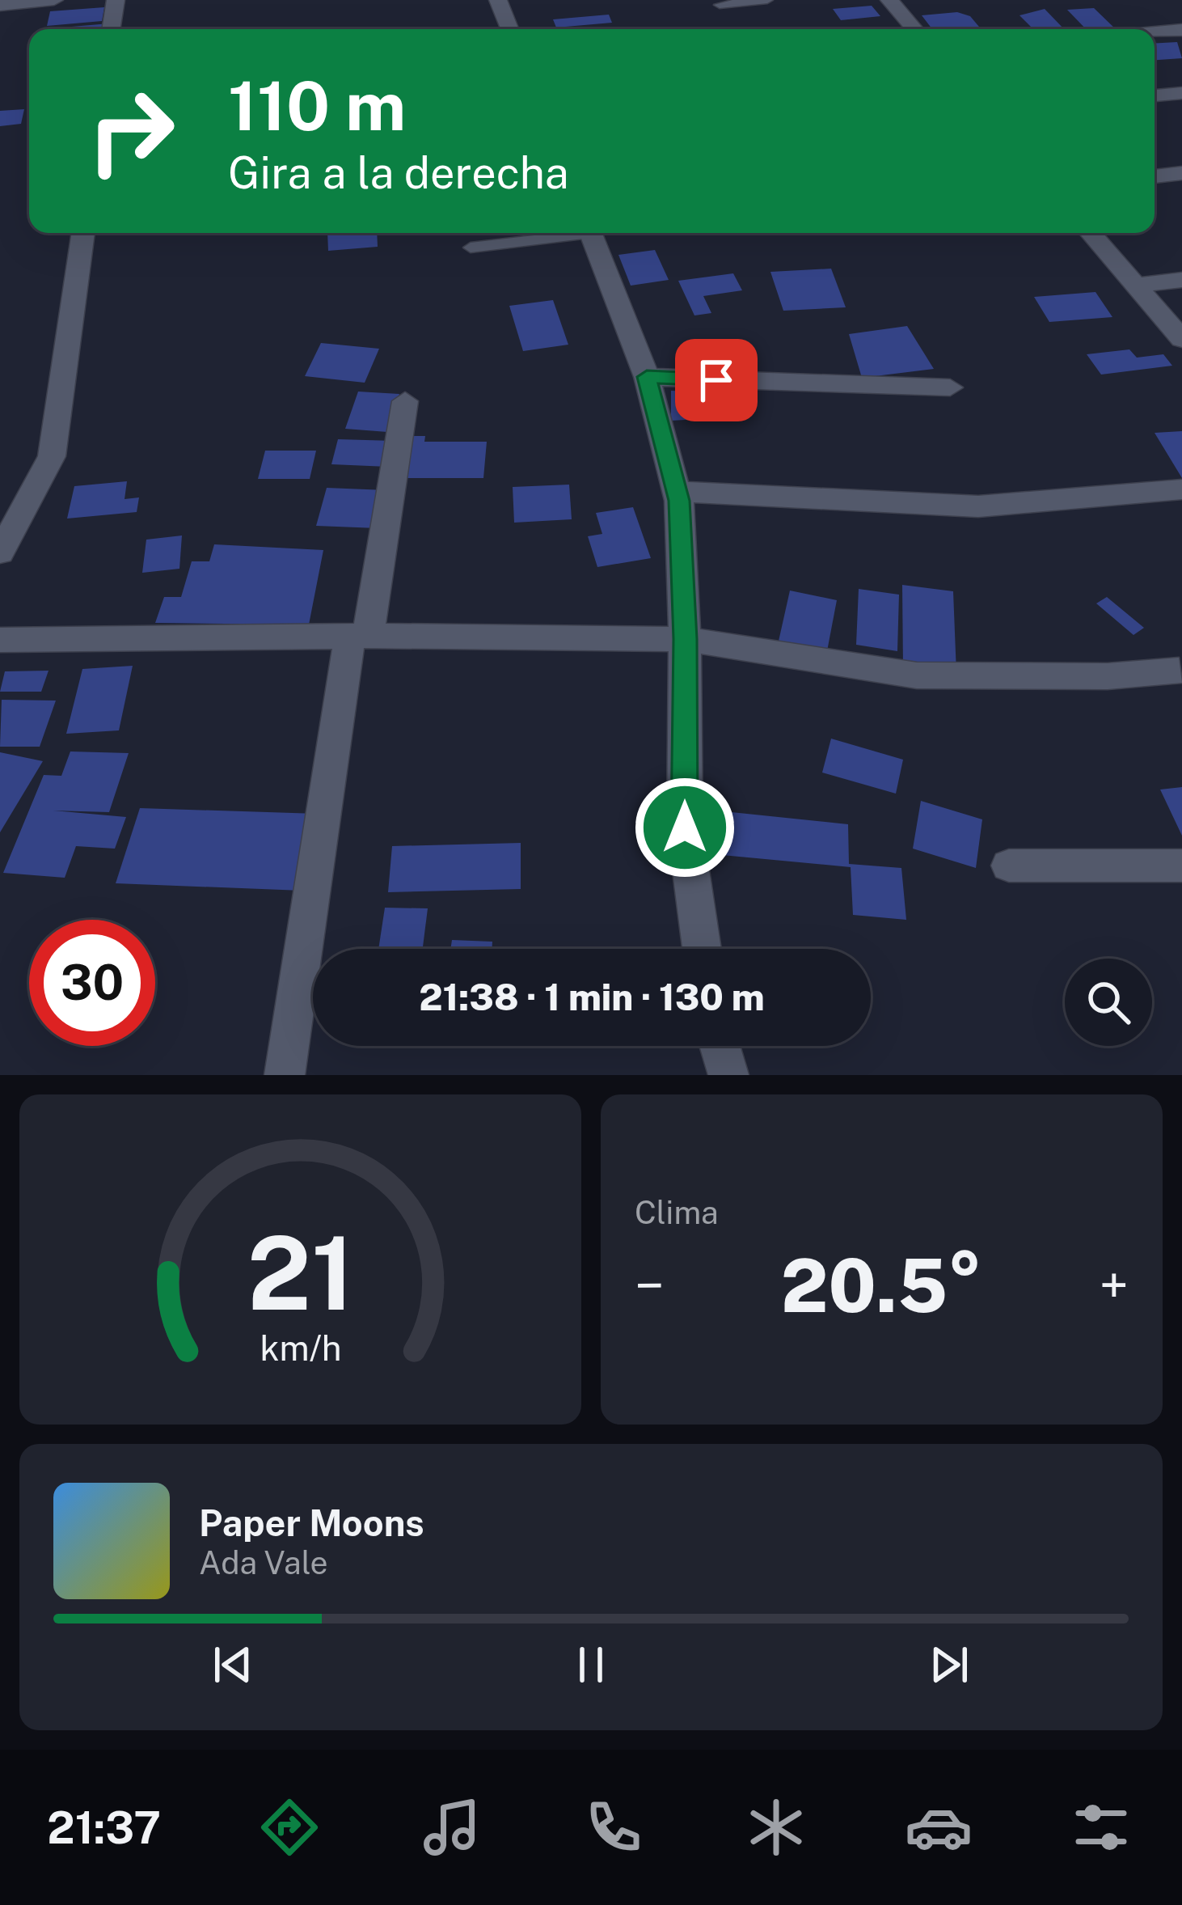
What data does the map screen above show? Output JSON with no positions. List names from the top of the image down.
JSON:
{
  "page": {
    "turn": ["110 m", "Gira a la derecha"],
    "limit": "30",
    "trip": "21:38 · 1 min · 130 m",
    "tile": "Clima",
    "heat": ["−", "20.5°", "+"],
    "song": ["Paper Moons", "Ada Vale"],
    "tabs": "21:37",
    "gauge": ["21", "km/h"]
  }
}
